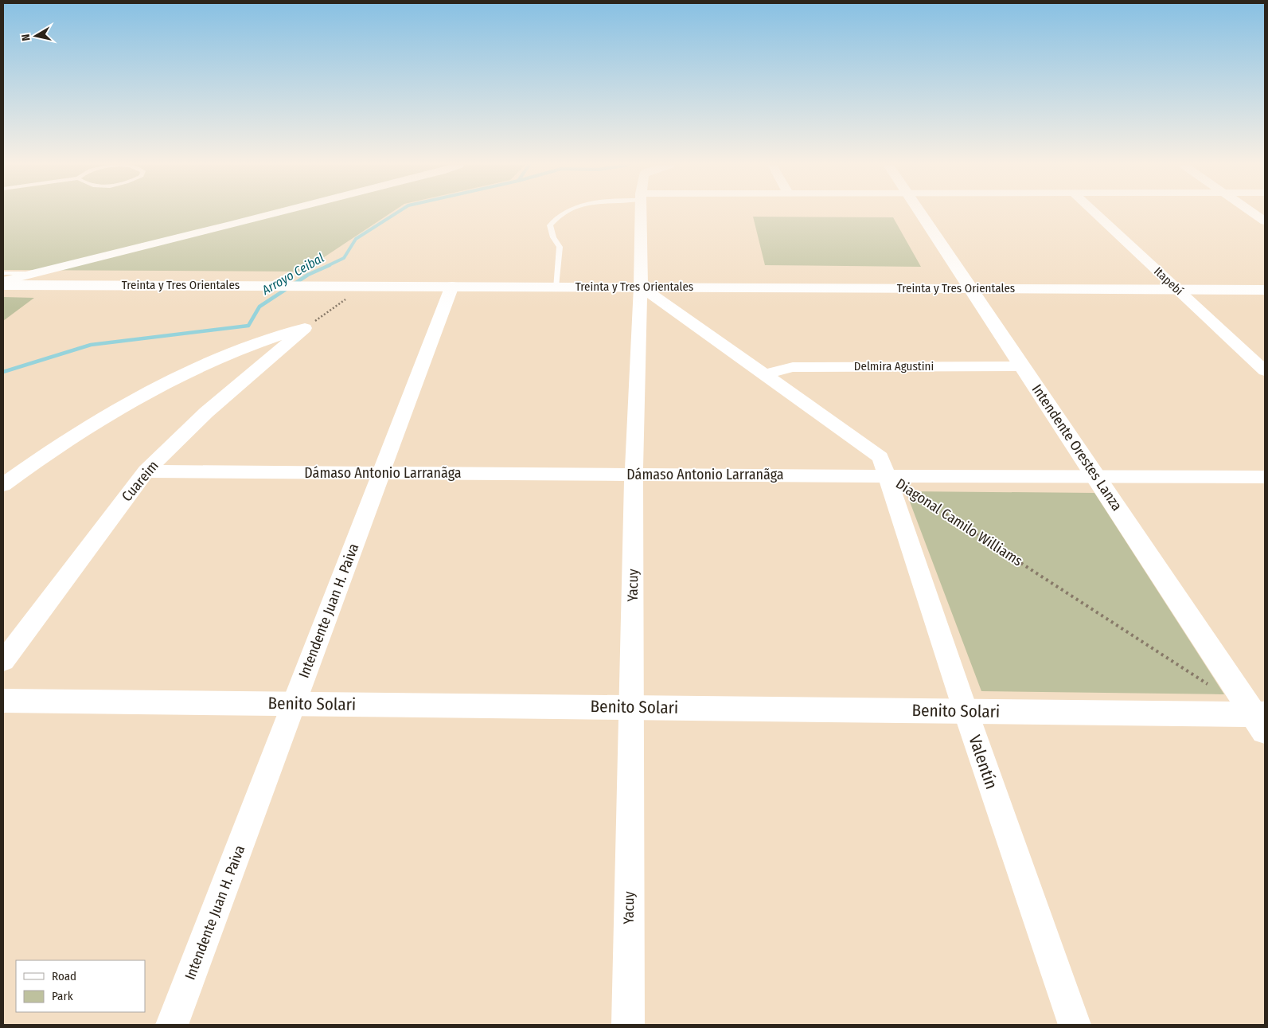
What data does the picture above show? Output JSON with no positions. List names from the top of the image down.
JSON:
{
  "streets": {
    "street": [
      "Itapebí",
      "Treinta y Tres Orientales",
      "Delmira Agustini",
      "Intendente Orestes Lanza",
      "Dámaso Antonio Larranãga",
      "Cuareim",
      "Diagonal Camilo Williams",
      "Yacuy",
      "Intendente Juan H. Paiva",
      "Benito Solari",
      "Valentín"
    ]
  },
  "crossings": [
    ["Itapebí", "Treinta y Tres Orientales"],
    ["Treinta y Tres Orientales", "Intendente Orestes Lanza"],
    ["Treinta y Tres Orientales", "Diagonal Camilo Williams"],
    ["Treinta y Tres Orientales", "Yacuy"],
    ["Treinta y Tres Orientales", "Intendente Juan H. Paiva"],
    ["Delmira Agustini", "Intendente Orestes Lanza"],
    ["Delmira Agustini", "Diagonal Camilo Williams"],
    ["Intendente Orestes Lanza", "Dámaso Antonio Larranãga"],
    ["Intendente Orestes Lanza", "Benito Solari"],
    ["Dámaso Antonio Larranãga", "Cuareim"],
    ["Dámaso Antonio Larranãga", "Diagonal Camilo Williams"],
    ["Dámaso Antonio Larranãga", "Yacuy"],
    ["Dámaso Antonio Larranãga", "Intendente Juan H. Paiva"],
    ["Dámaso Antonio Larranãga", "Valentín"],
    ["Diagonal Camilo Williams", "Yacuy"],
    ["Diagonal Camilo Williams", "Valentín"],
    ["Yacuy", "Benito Solari"],
    ["Intendente Juan H. Paiva", "Benito Solari"],
    ["Benito Solari", "Valentín"]
  ],
  "water": ["Arroyo Ceibal"],
  "legend": ["Road", "Park"],
  "north": "left"
}
